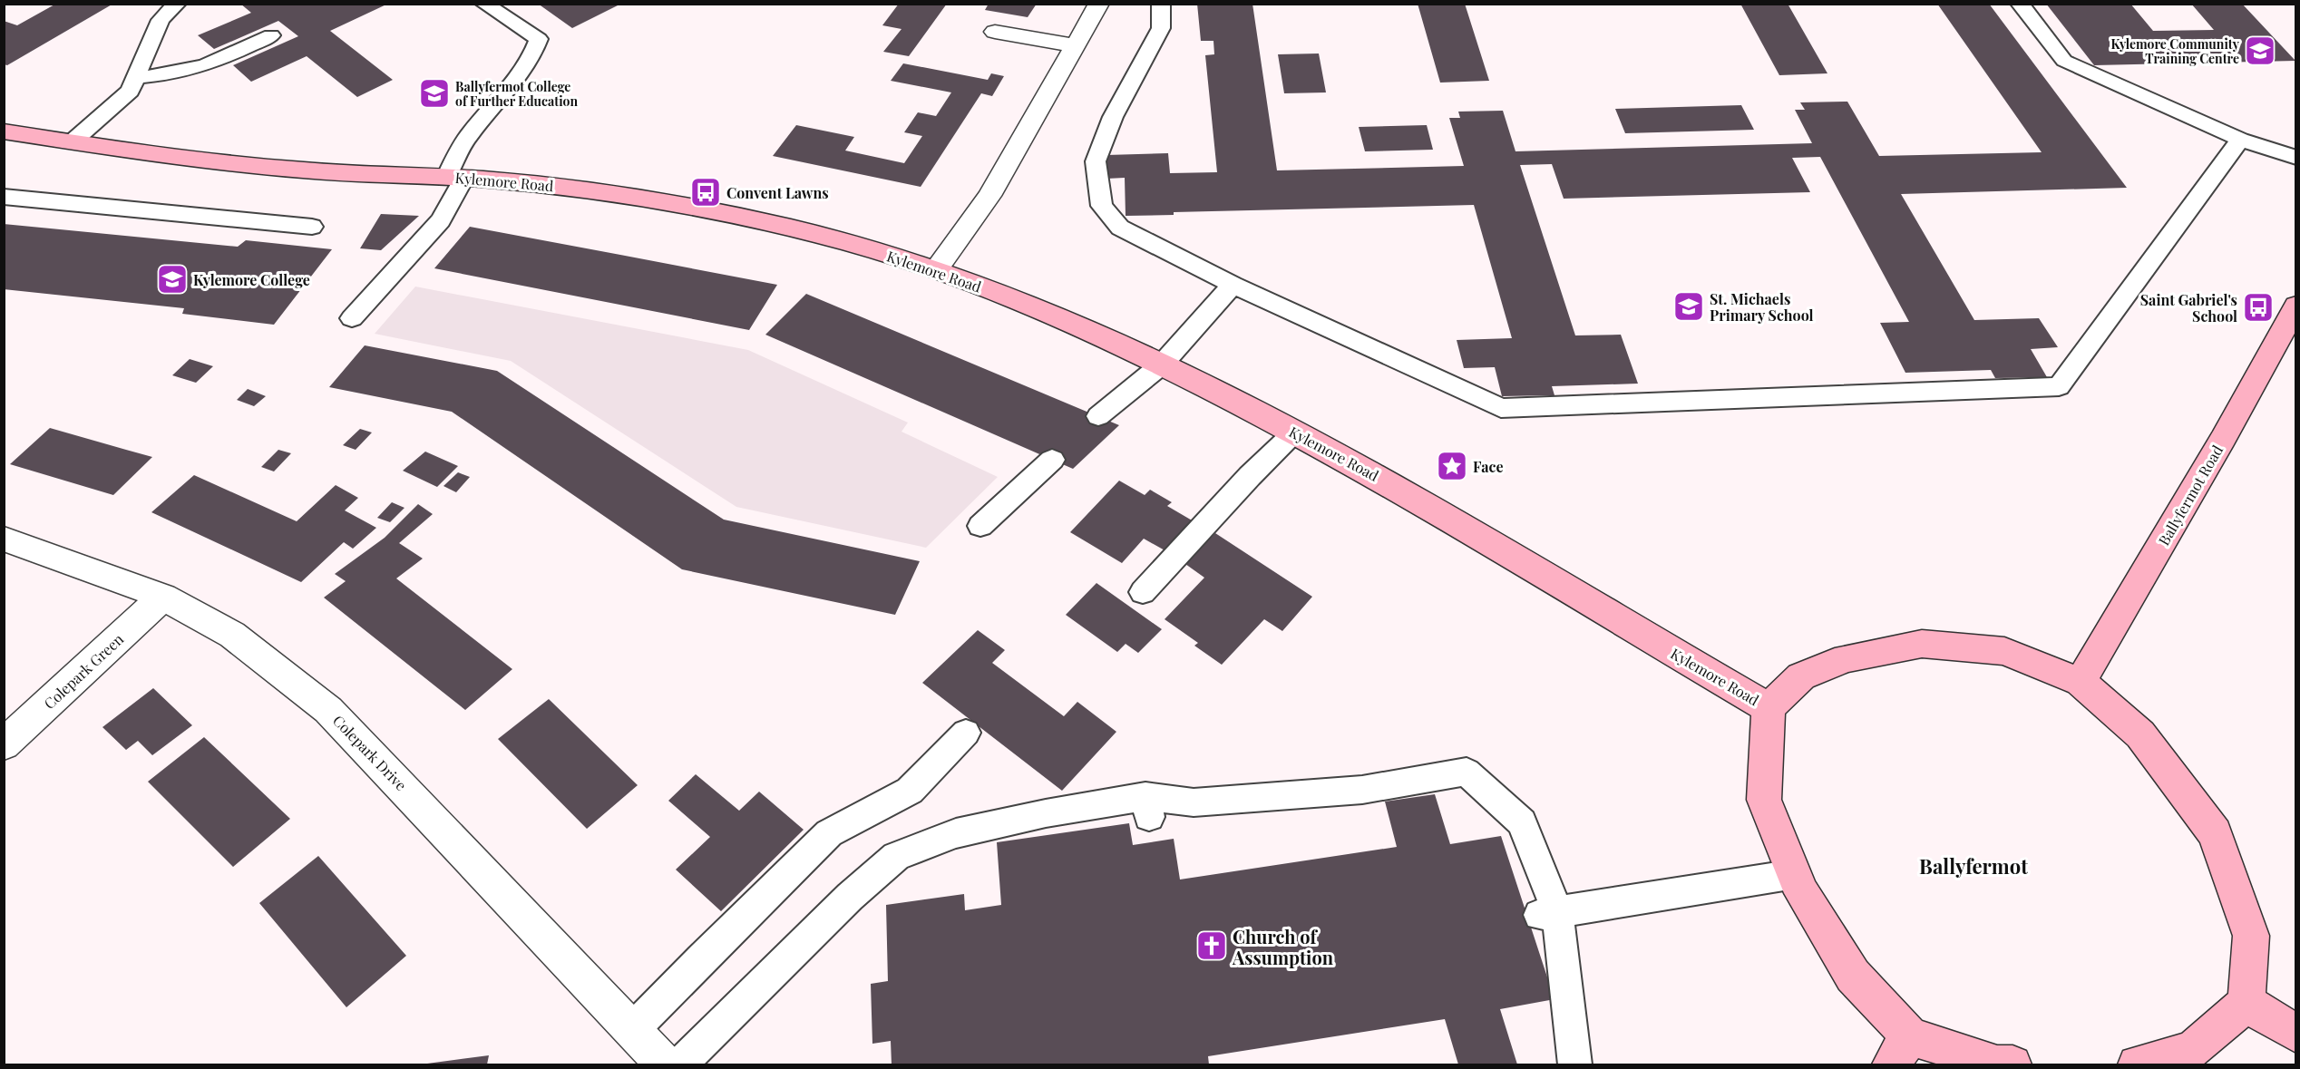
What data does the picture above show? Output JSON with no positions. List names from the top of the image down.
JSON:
{
  "streets": {
    "main road": ["Kylemore Road", "Ballyfermot Road"],
    "street": ["Colepark Green", "Colepark Drive"]
  },
  "crossings": [
    ["Colepark Green", "Colepark Drive"]
  ],
  "districts": ["Ballyfermot"],
  "places": {
    "school or university": [
      "Kylemore Community Training Centre",
      "Ballyfermot College of Further Education",
      "Kylemore College",
      "St. Michaels Primary School"
    ],
    "bus stop": ["Convent Lawns", "Saint Gabriel's School"],
    "place": ["Face"],
    "church": ["Church of Assumption"]
  }
}
